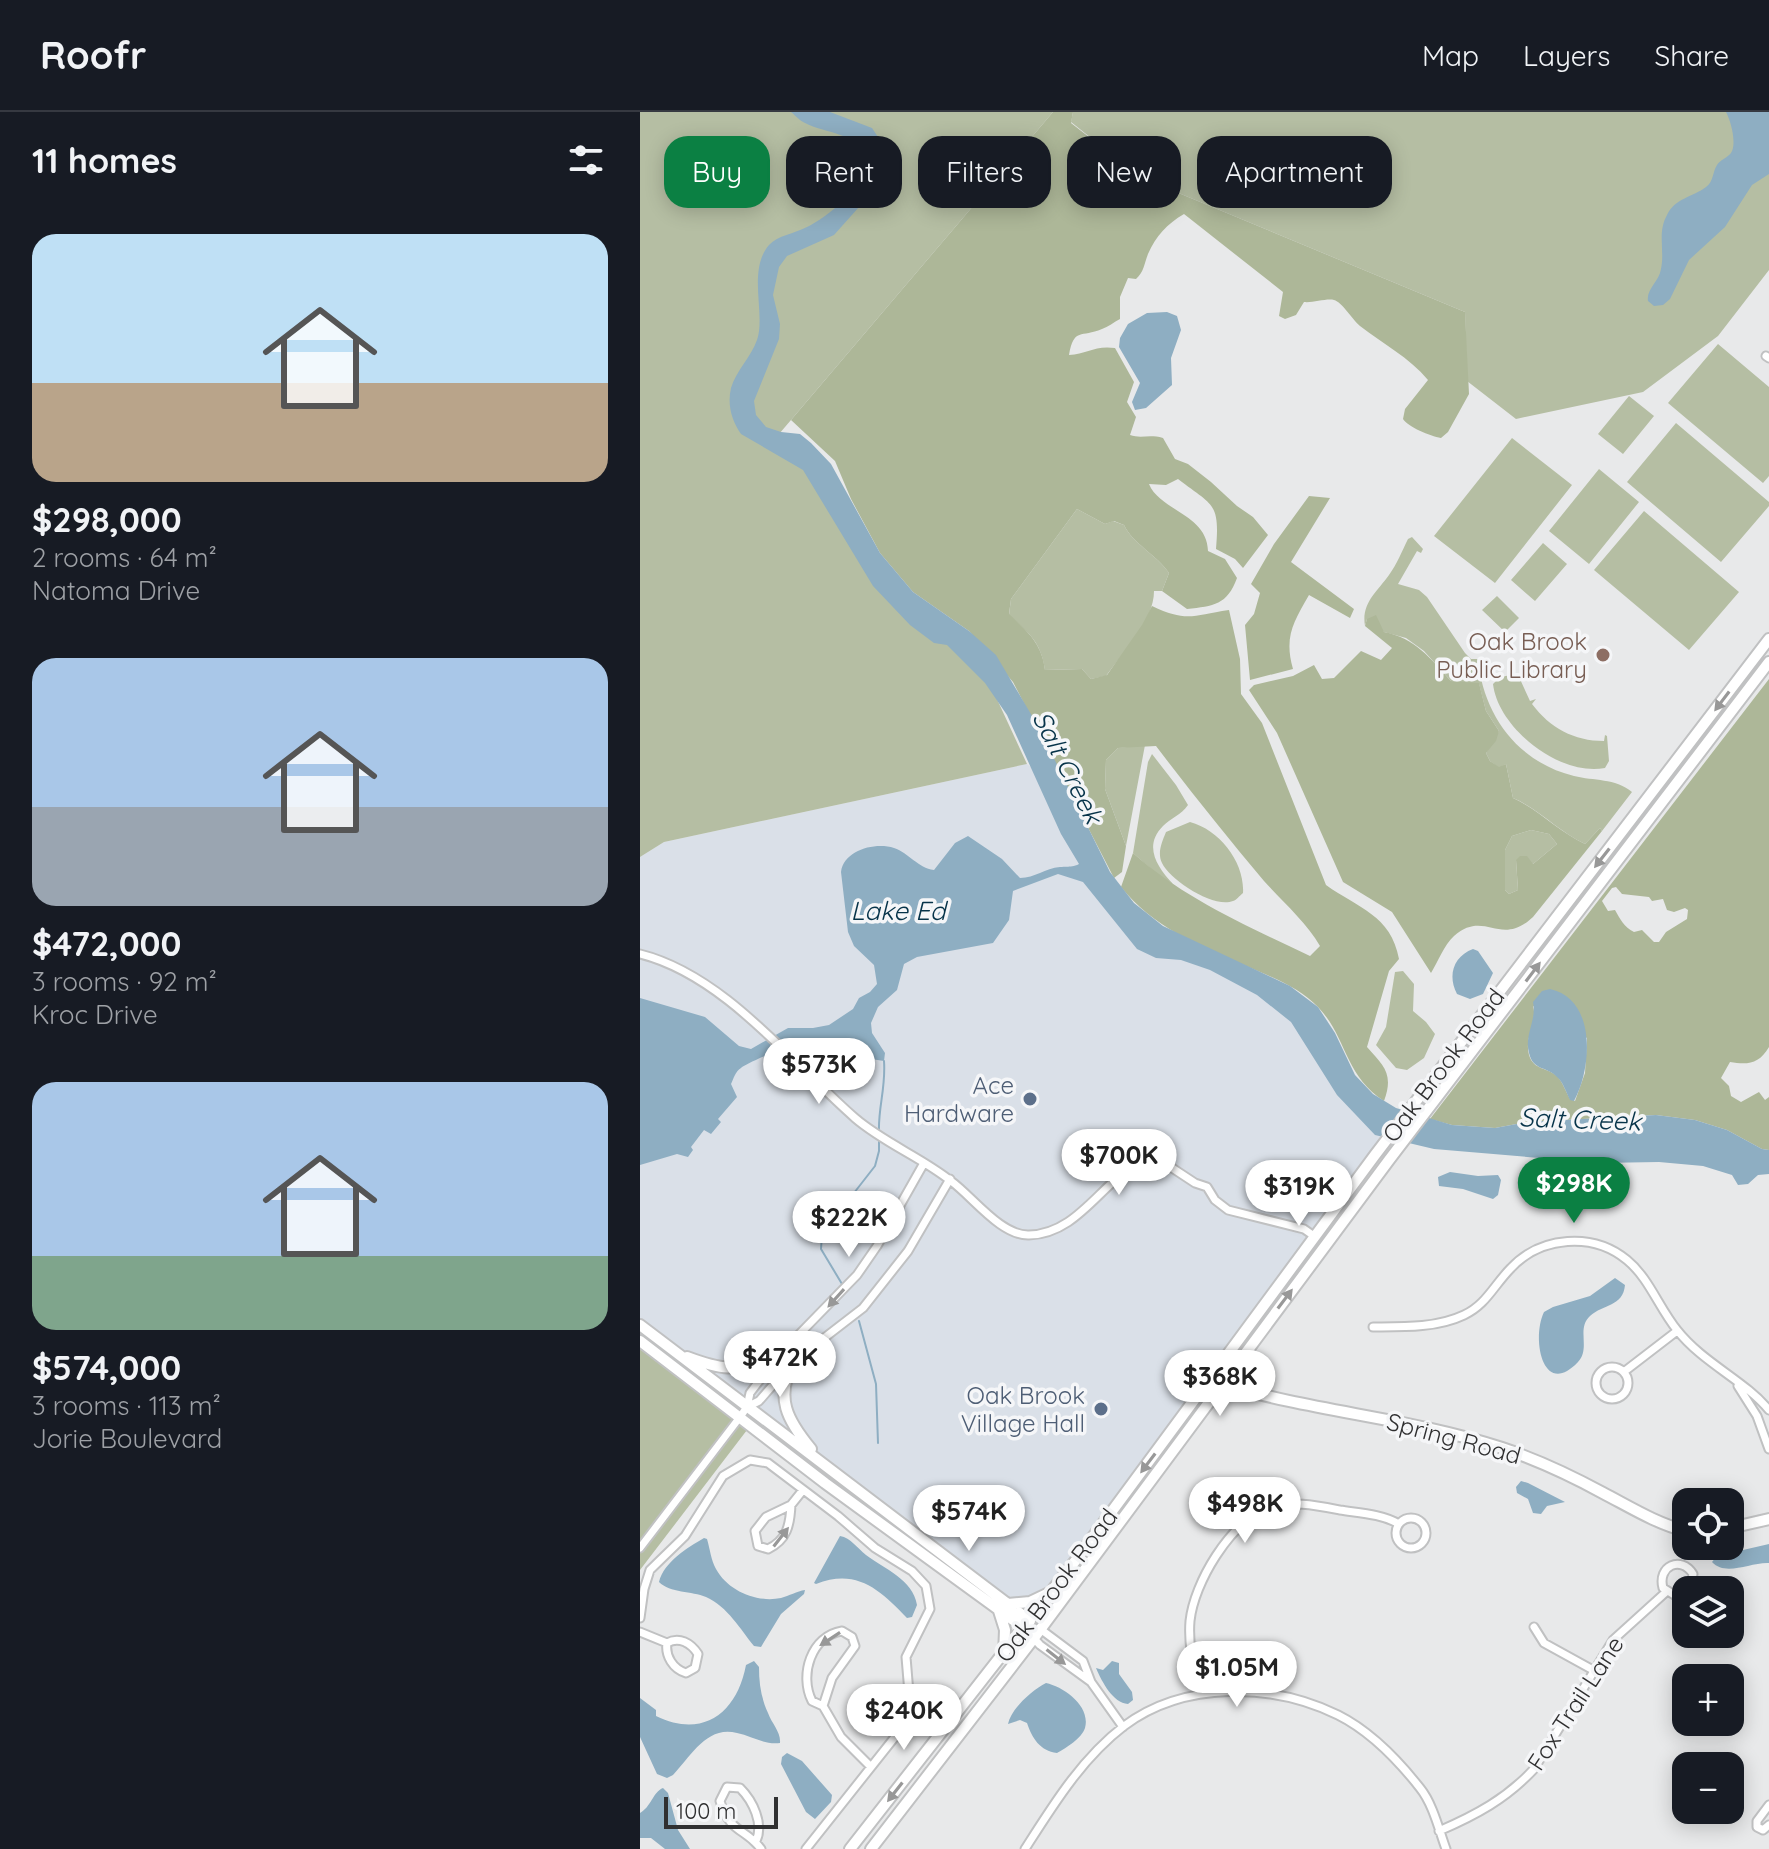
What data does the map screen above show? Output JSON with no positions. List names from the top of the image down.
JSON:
{
  "streets": {
    "main road": ["Oak Brook Road", "Spring Road"],
    "street": ["Fox Trail Lane"]
  },
  "crossings": [
    ["Oak Brook Road", "Spring Road"]
  ],
  "water": ["Salt Creek", "Lake Ed"],
  "places": ["Oak Brook Public Library", "Ace Hardware", "Oak Brook Village Hall"],
  "scale_bar": "100 m",
  "page": {
    "header": "Roofr",
    "nav": ["Map", "Layers", "Share"],
    "heading": "11 homes",
    "chip": [
      "Buy",
      "Rent",
      "Filters",
      "New",
      "Apartment"
    ],
    "list": [
      {
        "name": "$298,000",
        "note": "2 rooms · 64 m² · Natoma Drive"
      },
      {
        "name": "$472,000",
        "note": "3 rooms · 92 m² · Kroc Drive"
      },
      {
        "name": "$574,000",
        "note": "3 rooms · 113 m² · Jorie Boulevard"
      }
    ],
    "price": [
      "$573K",
      "$700K",
      "$298K",
      "$319K",
      "$222K",
      "$472K",
      "$368K",
      "$498K",
      "$574K",
      "$1.05M",
      "$240K"
    ],
    "map_buttons": ["+", "−"],
    "scale": "100 m"
  }
}
